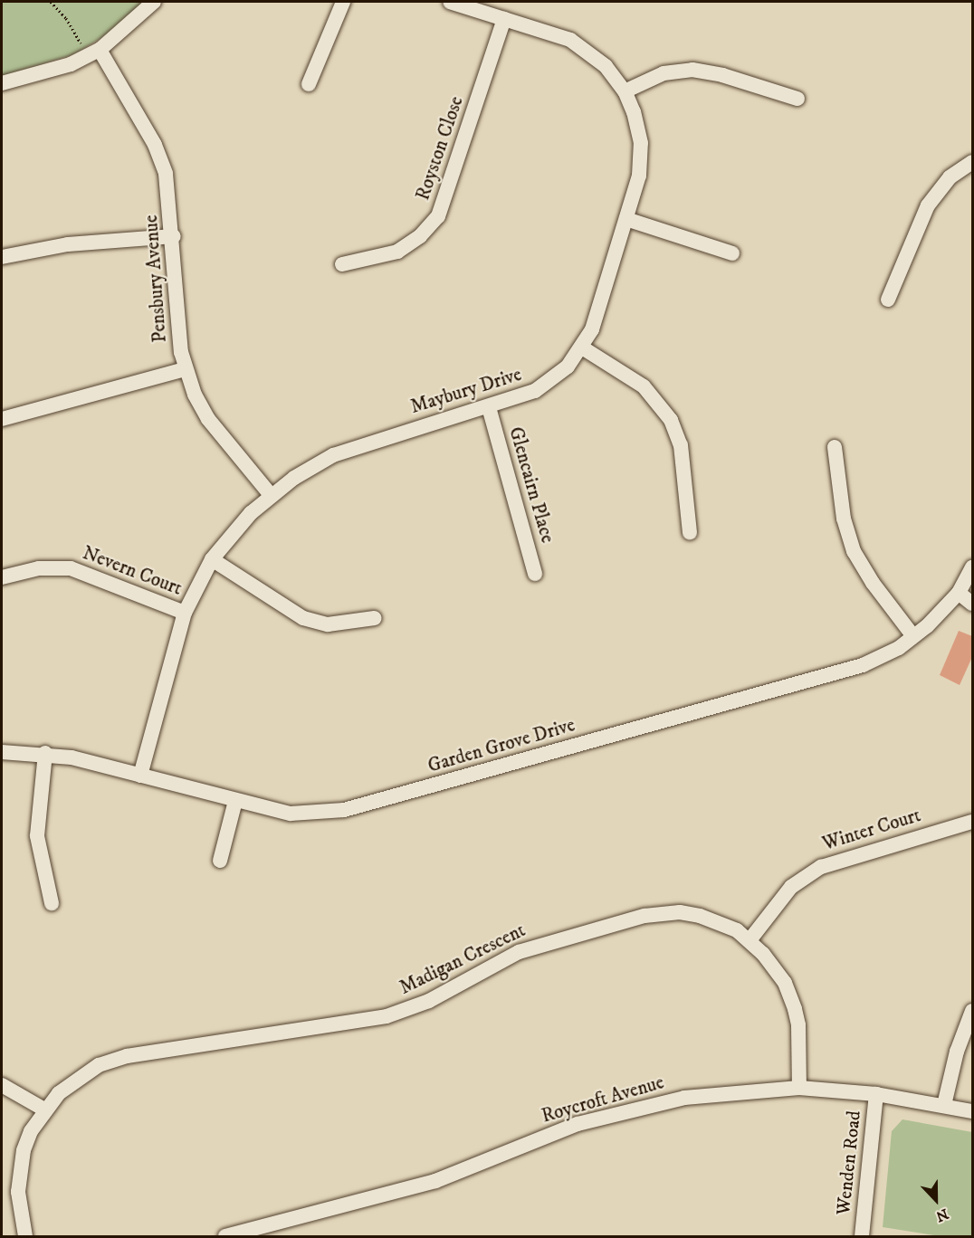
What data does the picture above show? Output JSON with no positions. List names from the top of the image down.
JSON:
{
  "streets": {
    "street": [
      "Royston Close",
      "Pensbury Avenue",
      "Maybury Drive",
      "Glencairn Place",
      "Nevern Court",
      "Garden Grove Drive",
      "Winter Court",
      "Madigan Crescent",
      "Roycroft Avenue",
      "Wenden Road"
    ]
  },
  "crossings": [
    ["Royston Close", "Maybury Drive"],
    ["Pensbury Avenue", "Maybury Drive"],
    ["Maybury Drive", "Glencairn Place"],
    ["Maybury Drive", "Nevern Court"],
    ["Maybury Drive", "Garden Grove Drive"],
    ["Winter Court", "Madigan Crescent"],
    ["Madigan Crescent", "Roycroft Avenue"],
    ["Roycroft Avenue", "Wenden Road"]
  ],
  "north": "bottom"
}
